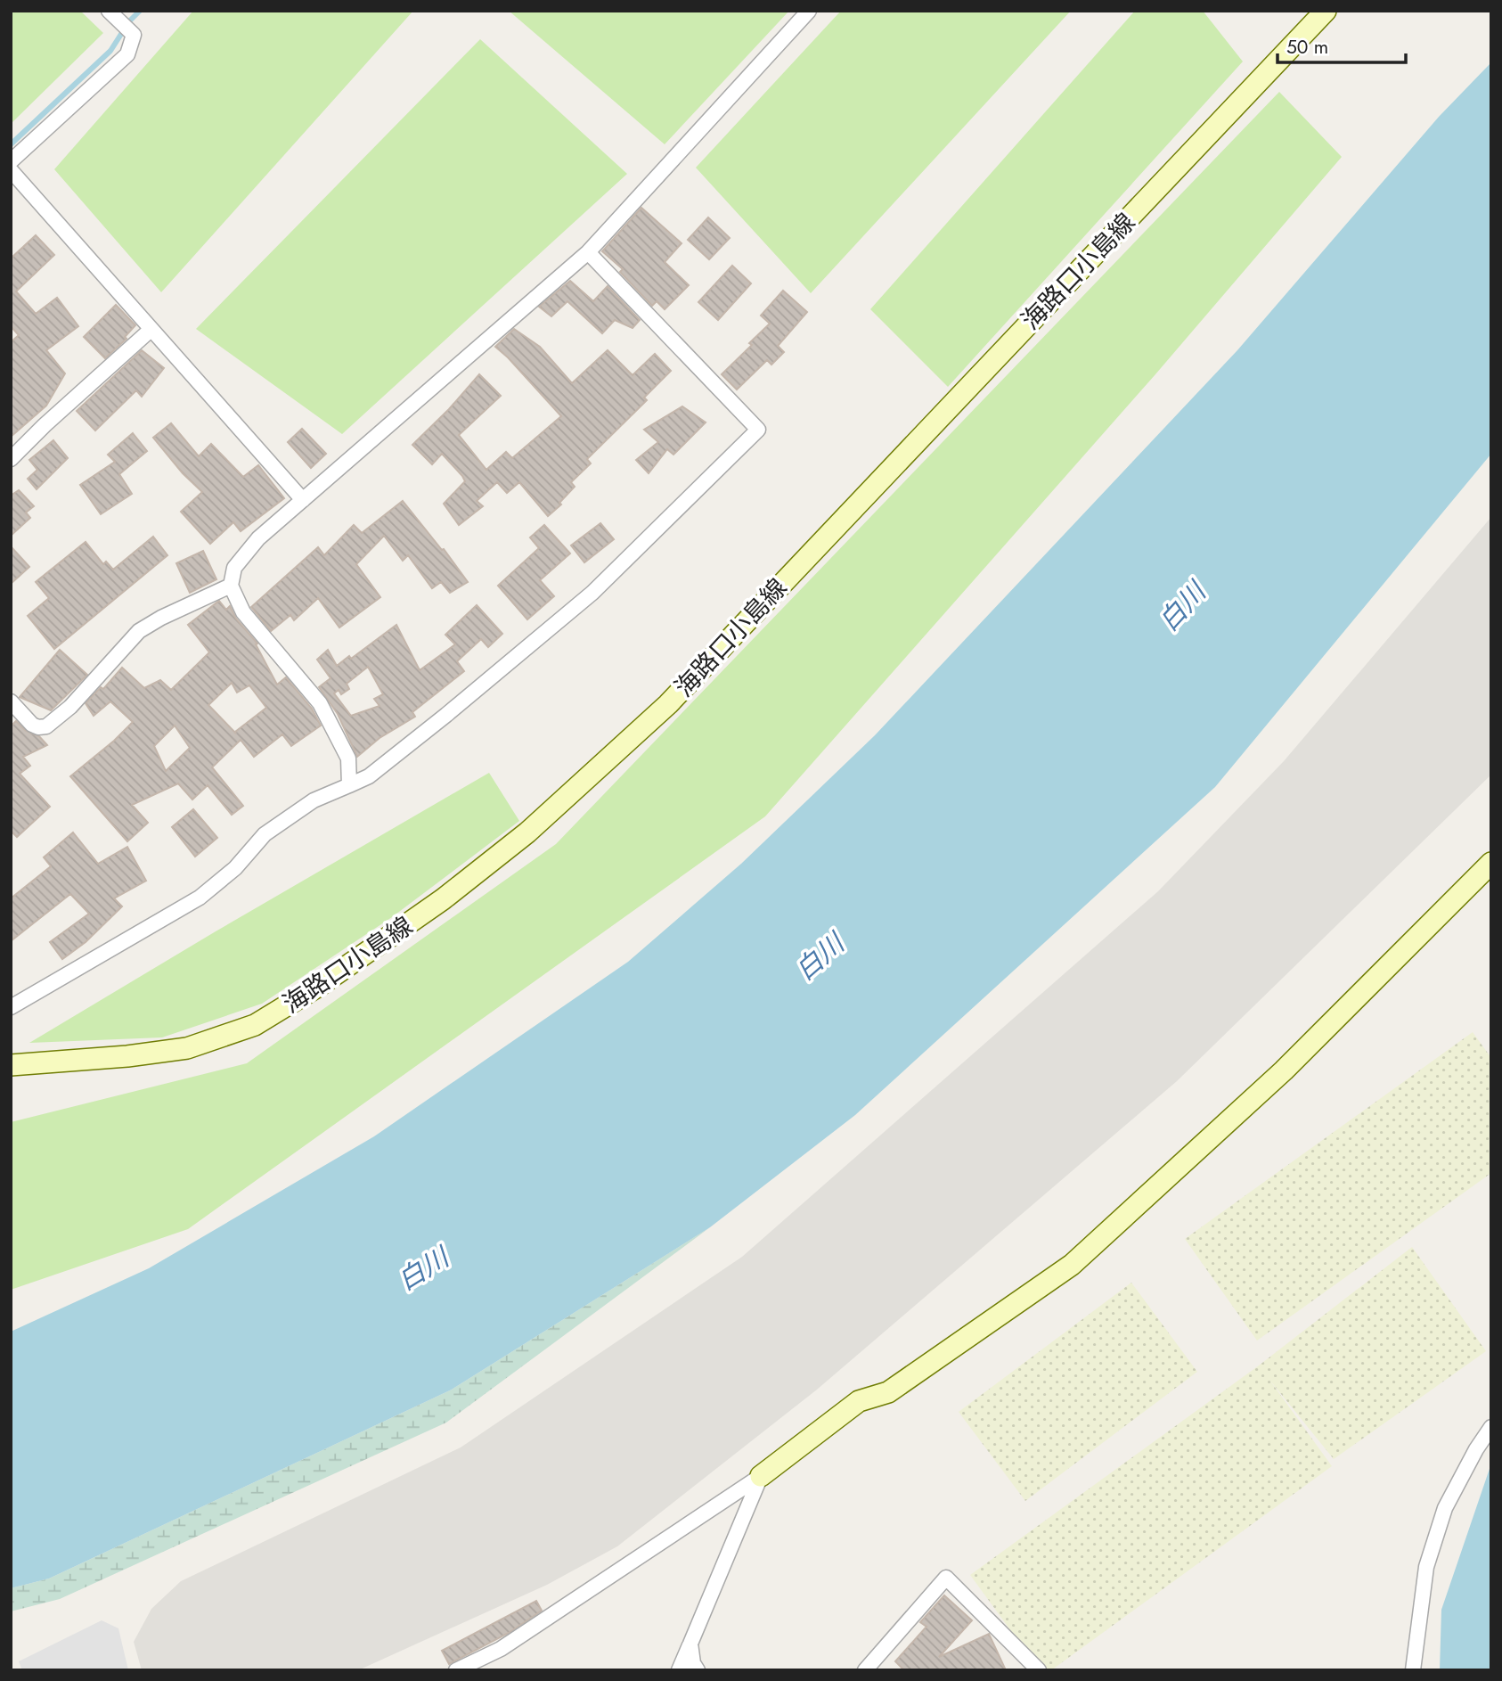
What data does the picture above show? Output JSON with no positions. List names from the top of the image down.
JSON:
{
  "streets": {
    "main road": ["海路口小島線"]
  },
  "water": ["白川"],
  "scale_bar": "50 m"
}
